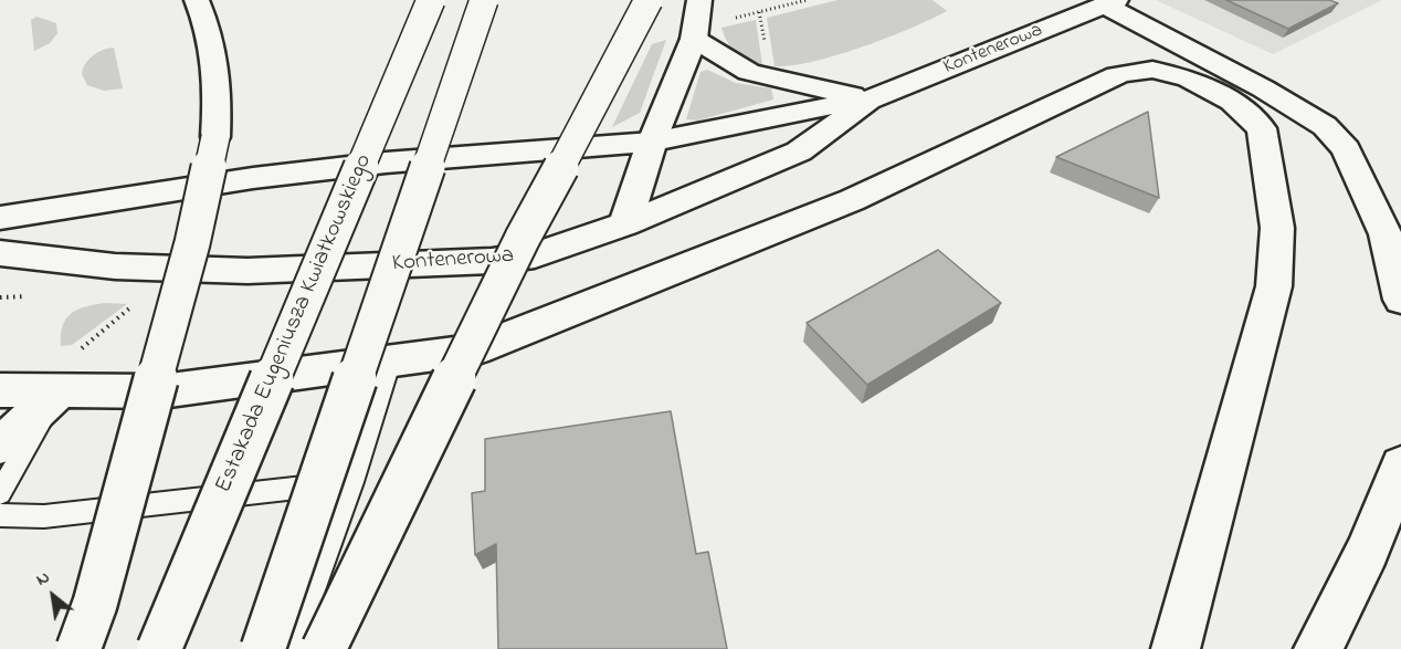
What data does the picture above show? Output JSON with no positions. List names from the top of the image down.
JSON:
{
  "streets": {
    "main road": ["Kontenerowa", "Estakada Eugeniusza Kwiatkowskiego"]
  },
  "north": "top left"
}
